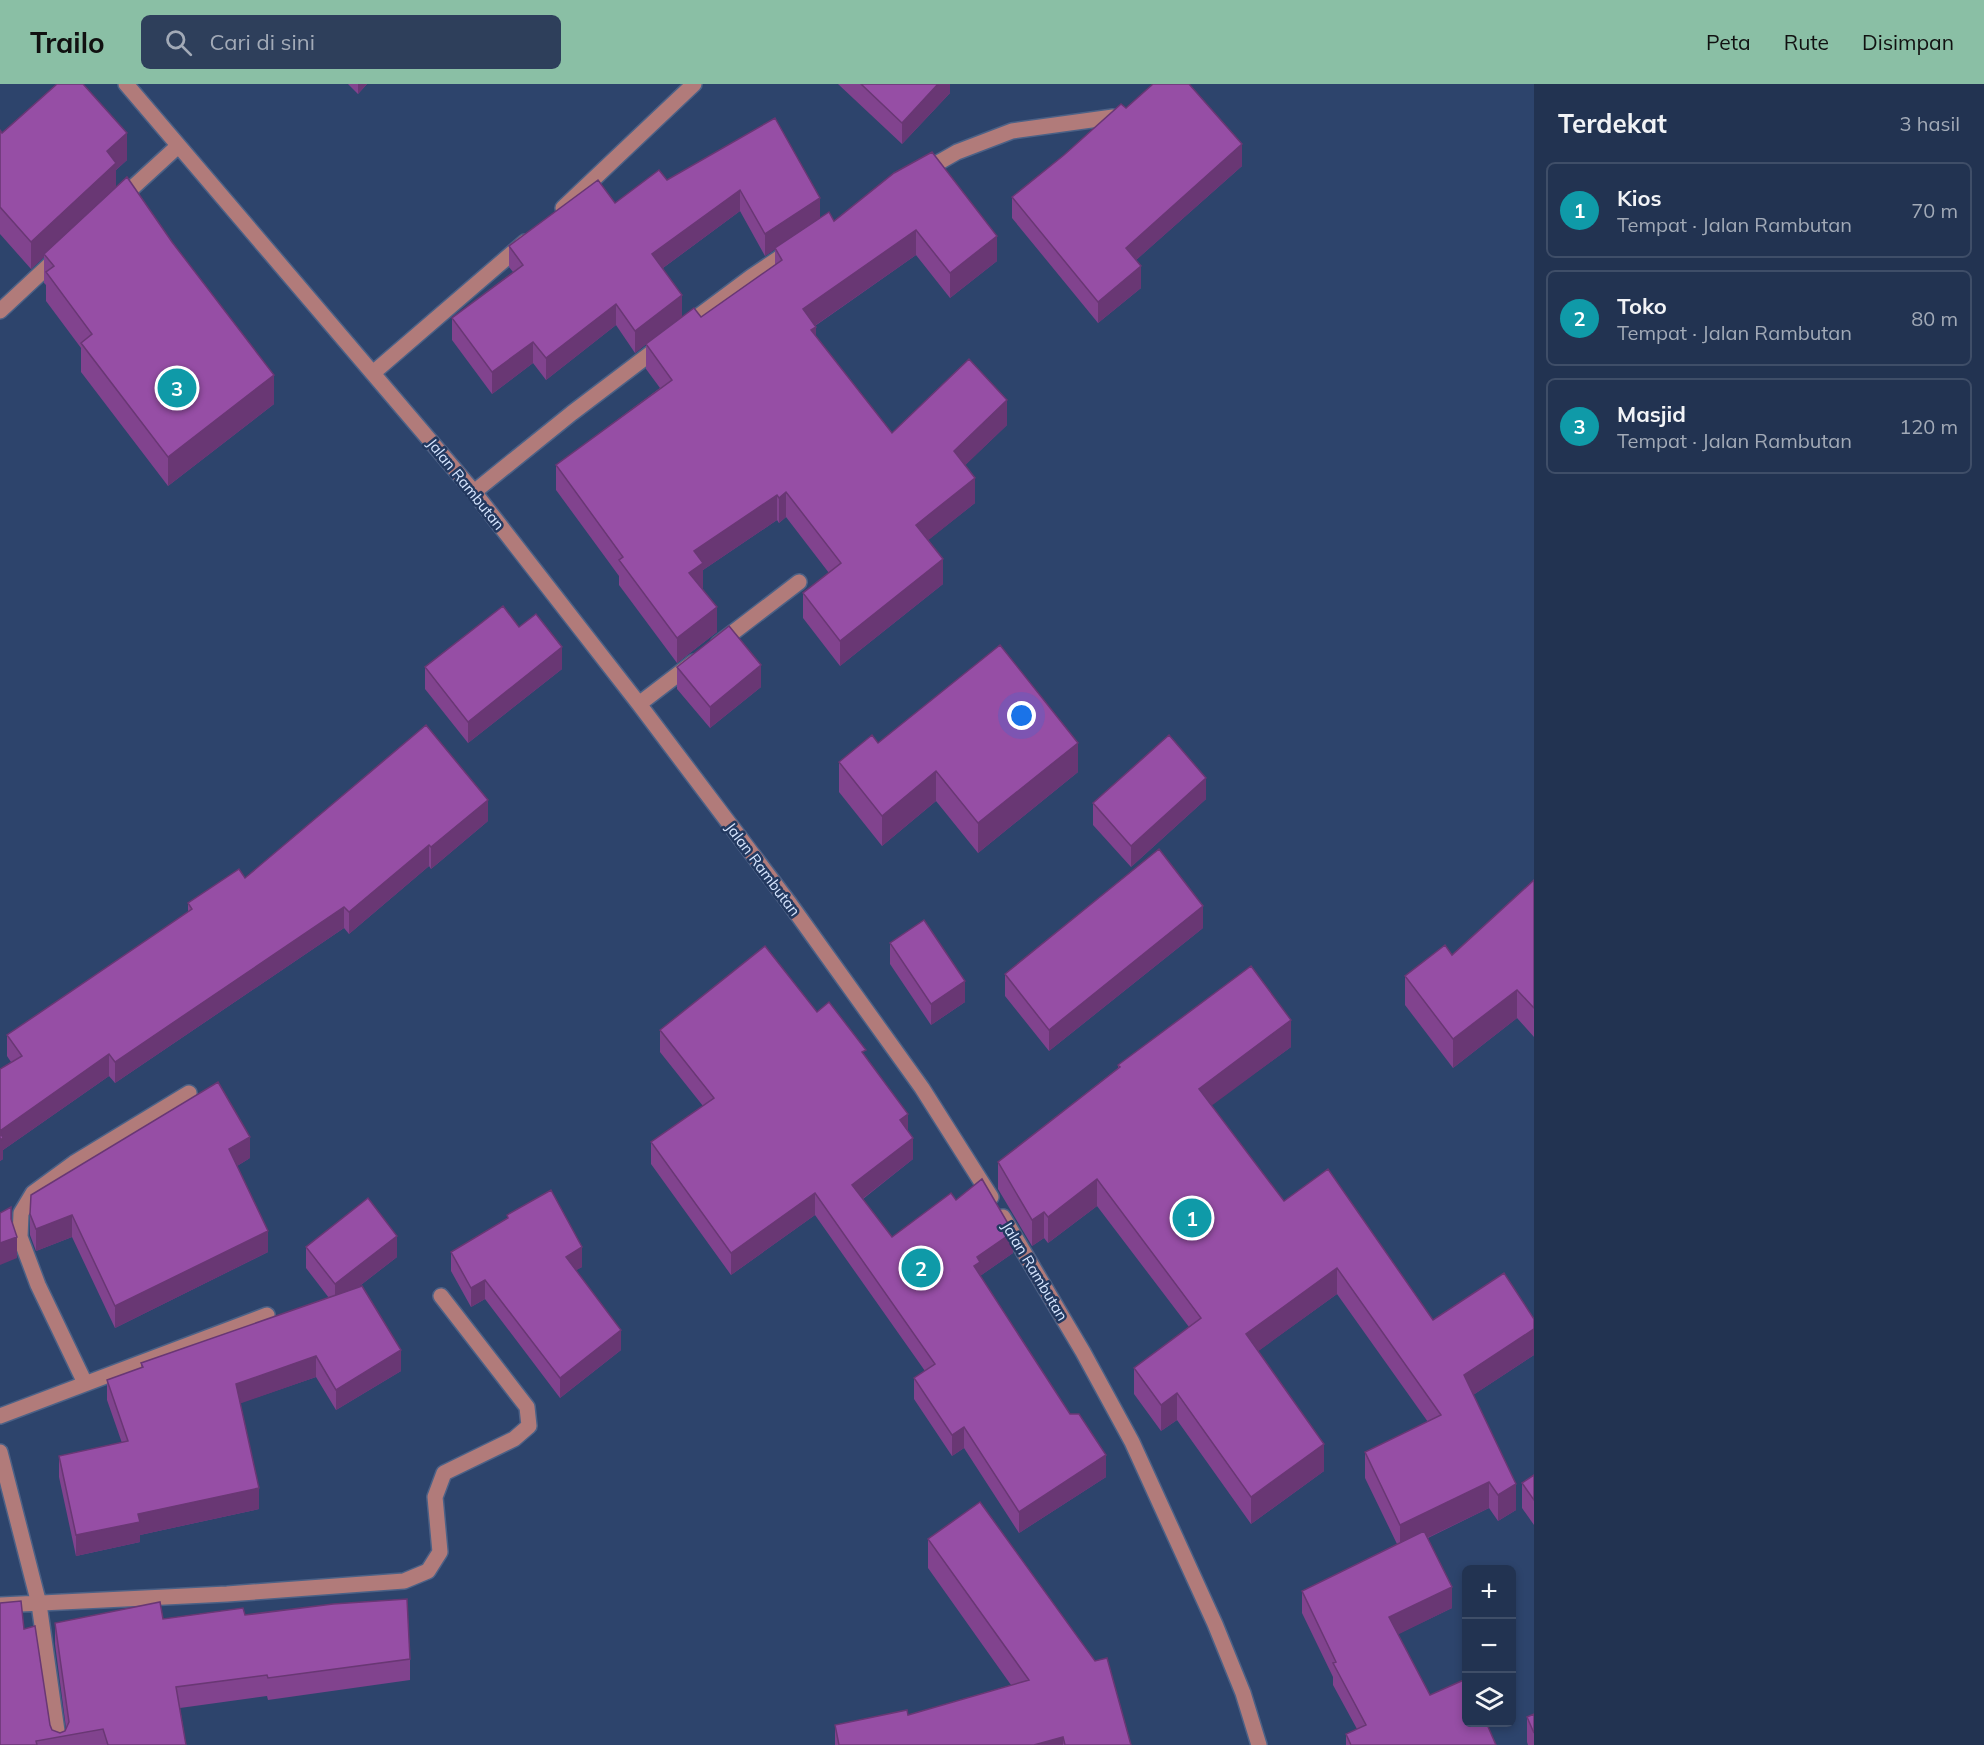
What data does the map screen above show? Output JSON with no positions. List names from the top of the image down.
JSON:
{
  "streets": {
    "street": ["Jalan Rambutan"]
  },
  "page": {
    "header": "Trailo",
    "search": "Cari di sini",
    "nav": ["Peta", "Rute", "Disimpan"],
    "heading": ["Terdekat", "3 hasil"],
    "list": [
      {
        "mark": "1",
        "name": "Kios",
        "note": "Tempat · Jalan Rambutan",
        "value": "70 m"
      },
      {
        "mark": "2",
        "name": "Toko",
        "note": "Tempat · Jalan Rambutan",
        "value": "80 m"
      },
      {
        "mark": "3",
        "name": "Masjid",
        "note": "Tempat · Jalan Rambutan",
        "value": "120 m"
      }
    ],
    "pins": ["3", "1", "2"],
    "map_buttons": ["+", "−"]
  }
}
